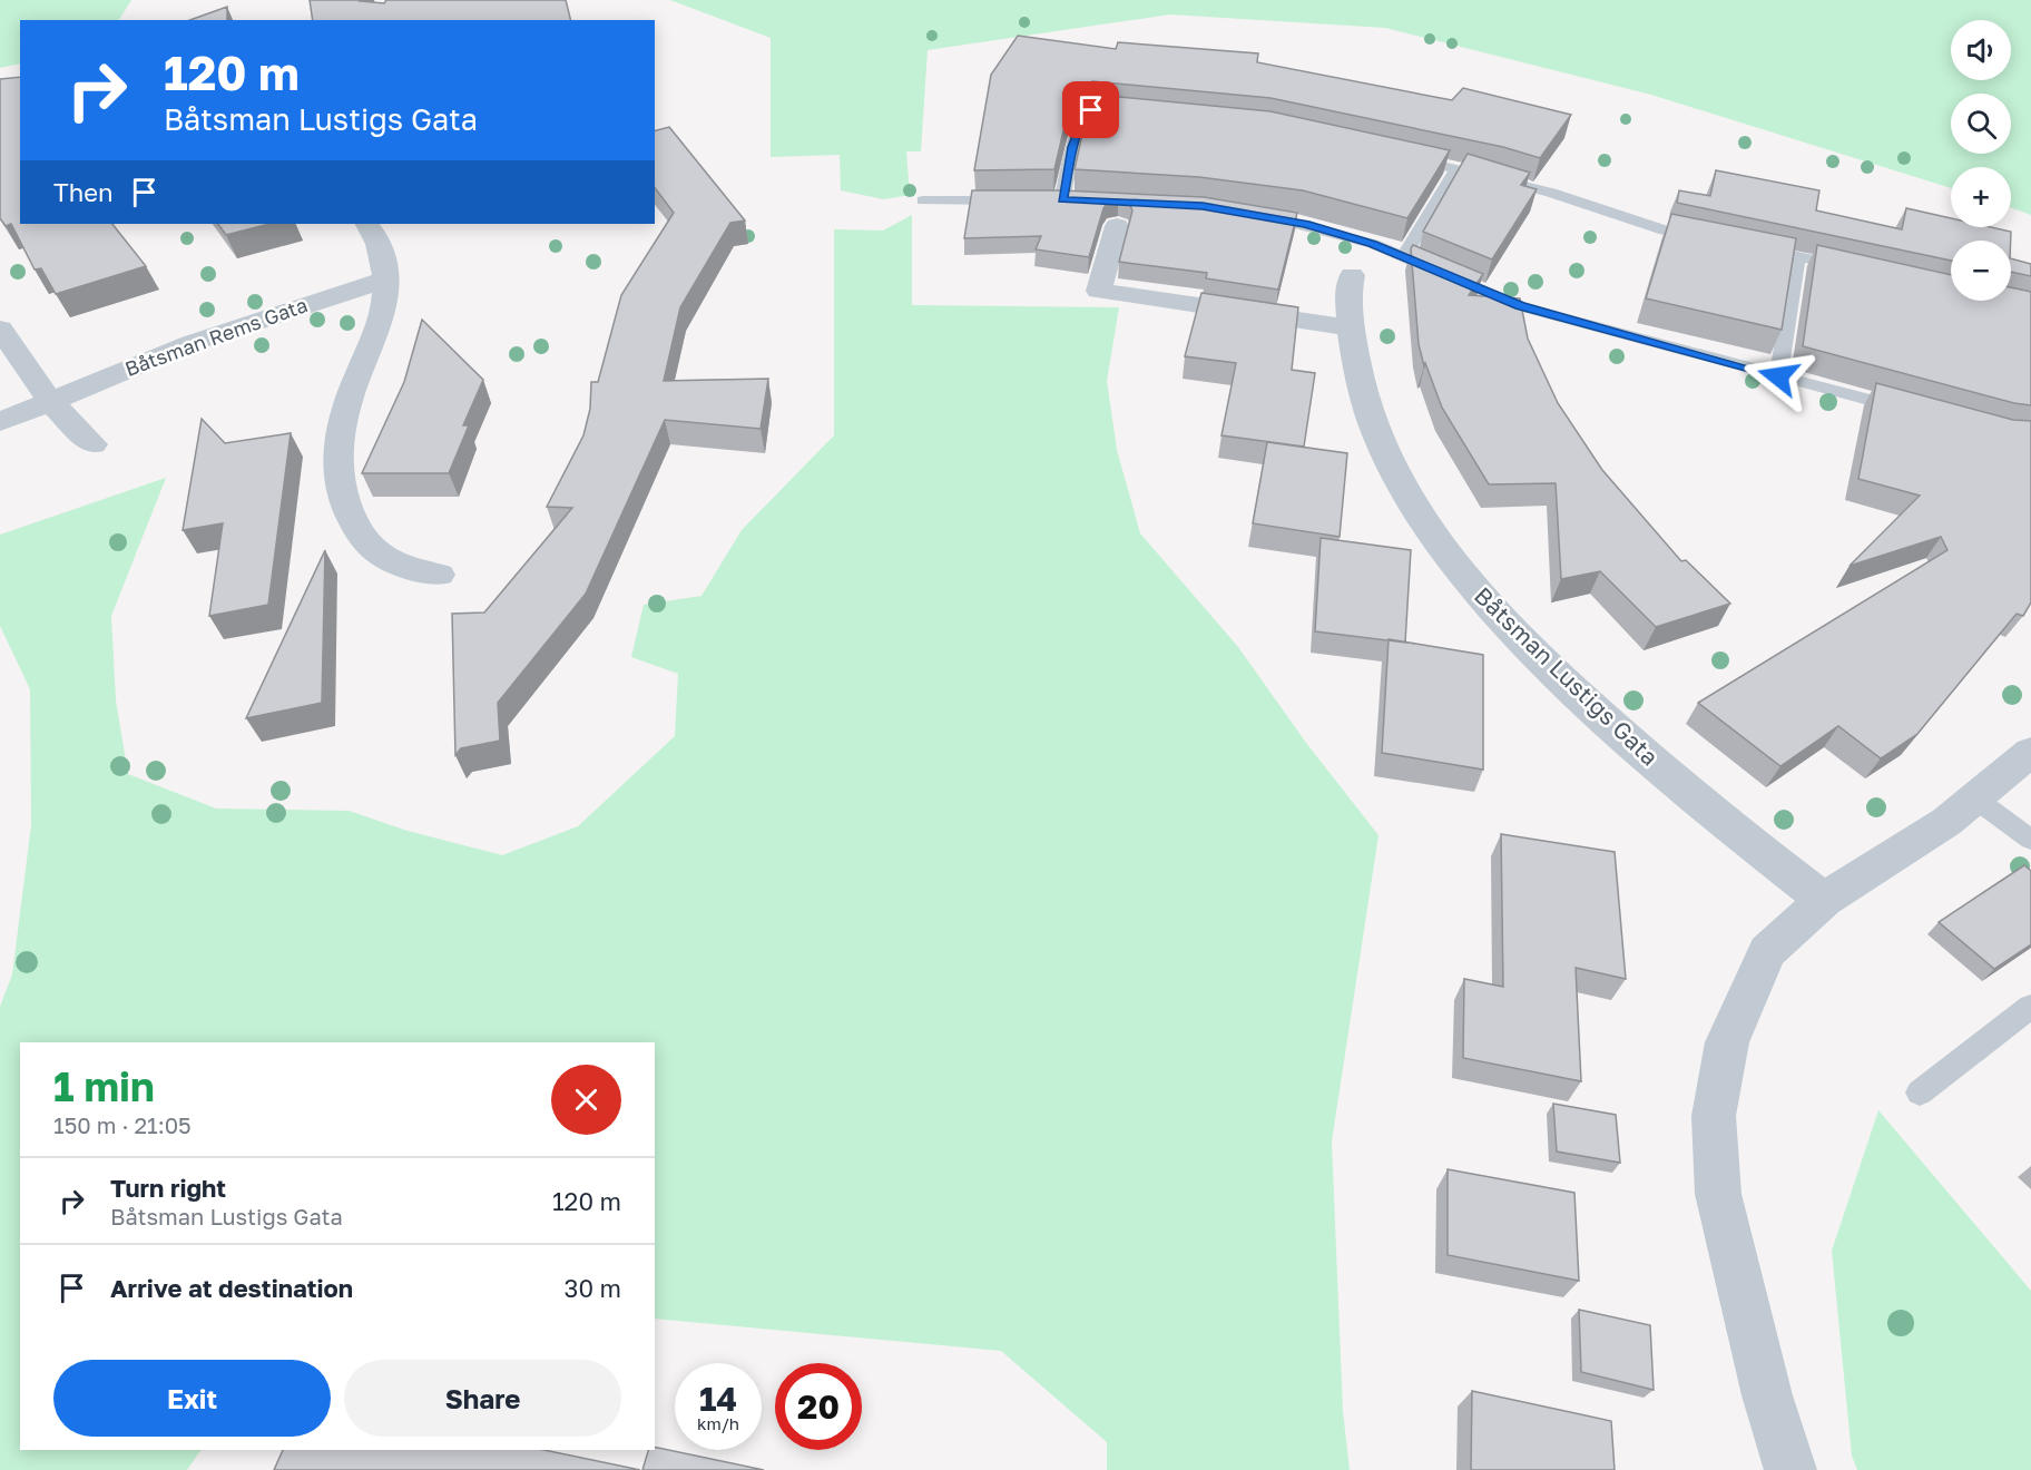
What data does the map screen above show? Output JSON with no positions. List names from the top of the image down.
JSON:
{
  "streets": {
    "street": ["Båtsman Rems Gata", "Båtsman Lustigs Gata"]
  },
  "page": {
    "map_buttons": ["+", "−"],
    "turn": ["120 m", "Båtsman Lustigs Gata"],
    "then": "Then",
    "heading": ["1 min", "150 m · 21:05"],
    "list": [
      {
        "name": "Turn right",
        "note": "Båtsman Lustigs Gata",
        "value": "120 m"
      },
      {
        "name": "Arrive at destination",
        "value": "30 m"
      }
    ],
    "buttons": ["Exit", "Share"],
    "speed": "14 km/h",
    "limit": "20"
  }
}
